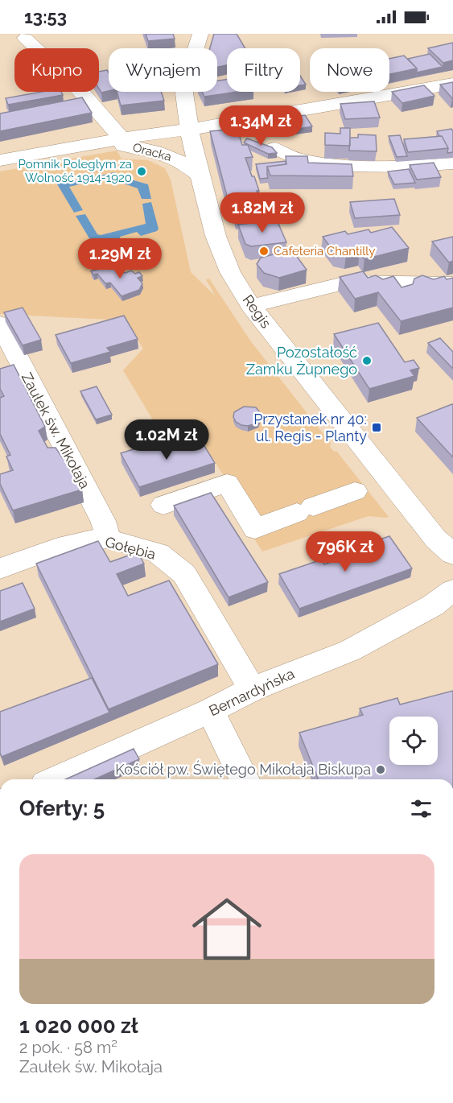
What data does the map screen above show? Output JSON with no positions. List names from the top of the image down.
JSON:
{
  "streets": {
    "street": [
      "Oracka",
      "Regis",
      "Zaułek św. Mikołaja",
      "Gołębia",
      "Bernardyńska"
    ]
  },
  "crossings": [
    ["Oracka", "Regis"],
    ["Zaułek św. Mikołaja", "Gołębia"],
    ["Gołębia", "Bernardyńska"]
  ],
  "places": {
    "other": [
      "Pomnik Poległym za Wolność 1914-1920",
      "Cafeteria Chantilly",
      "Pozostałość Zamku Żupnego",
      "Kościół pw. Świętego Mikołaja Biskupa"
    ],
    "transit": ["Przystanek nr 40: ul. Regis - Planty"]
  },
  "page": {
    "status": "13:53",
    "chip": [
      "Kupno",
      "Wynajem",
      "Filtry",
      "Nowe"
    ],
    "price": [
      "1.34M zł",
      "1.82M zł",
      "1.29M zł",
      "1.02M zł",
      "796K zł"
    ],
    "heading": "Oferty: 5",
    "list": [
      {
        "name": "1 020 000 zł",
        "note": "2 pok. · 58 m² · Zaułek św. Mikołaja"
      }
    ]
  }
}
